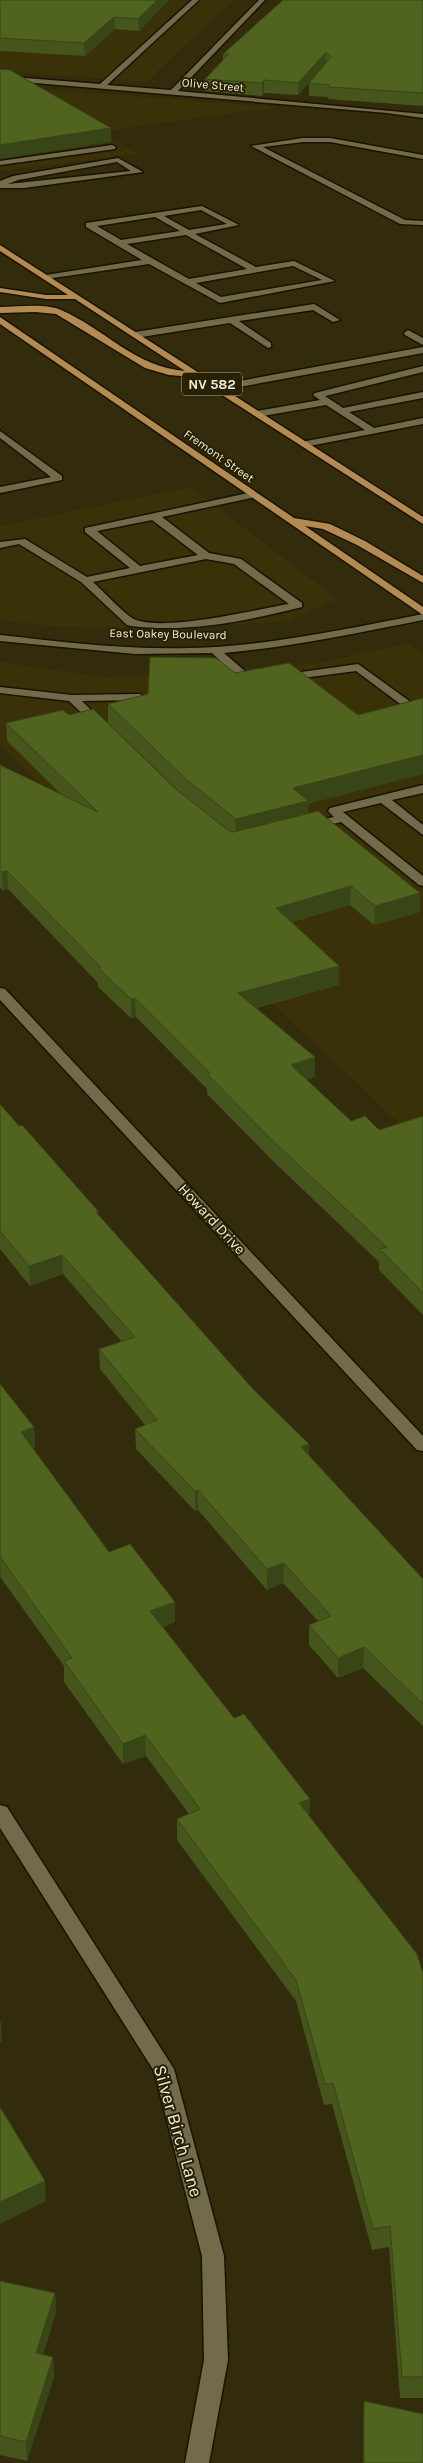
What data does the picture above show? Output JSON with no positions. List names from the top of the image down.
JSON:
{
  "streets": {
    "main road": ["NV 582", "Fremont Street"],
    "street": [
      "Olive Street",
      "East Oakey Boulevard",
      "Howard Drive",
      "Silver Birch Lane"
    ]
  }
}
